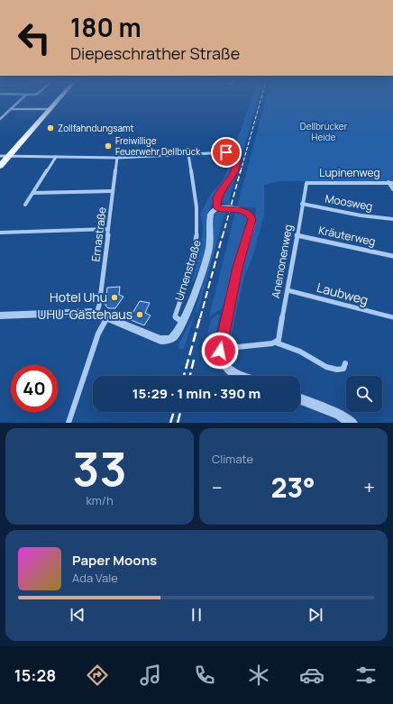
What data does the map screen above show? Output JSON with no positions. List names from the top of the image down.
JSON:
{
  "streets": {
    "street": [
      "Lupinenweg",
      "Moosweg",
      "Ernastraße",
      "Kräuterweg",
      "Anemonenweg",
      "Urnenstraße",
      "Laubweg"
    ]
  },
  "crossings": [
    ["Lupinenweg", "Anemonenweg"],
    ["Moosweg", "Anemonenweg"],
    ["Ernastraße", "Urnenstraße"],
    ["Kräuterweg", "Anemonenweg"],
    ["Anemonenweg", "Laubweg"]
  ],
  "parks": ["Dellbrücker Heide"],
  "places": [
    "Zollfahndungsamt",
    "Freiwillige Feuerwehr Dellbrück",
    "Hotel Uhu",
    "UHU-Gästehaus"
  ],
  "page": {
    "turn": ["180 m", "Diepeschrather Straße"],
    "limit": "40",
    "trip": "15:29 · 1 min · 390 m",
    "tile": [
      ["33", "km/h"],
      "Climate"
    ],
    "heat": ["−", "23°", "+"],
    "song": ["Paper Moons", "Ada Vale"],
    "tabs": "15:28"
  }
}
